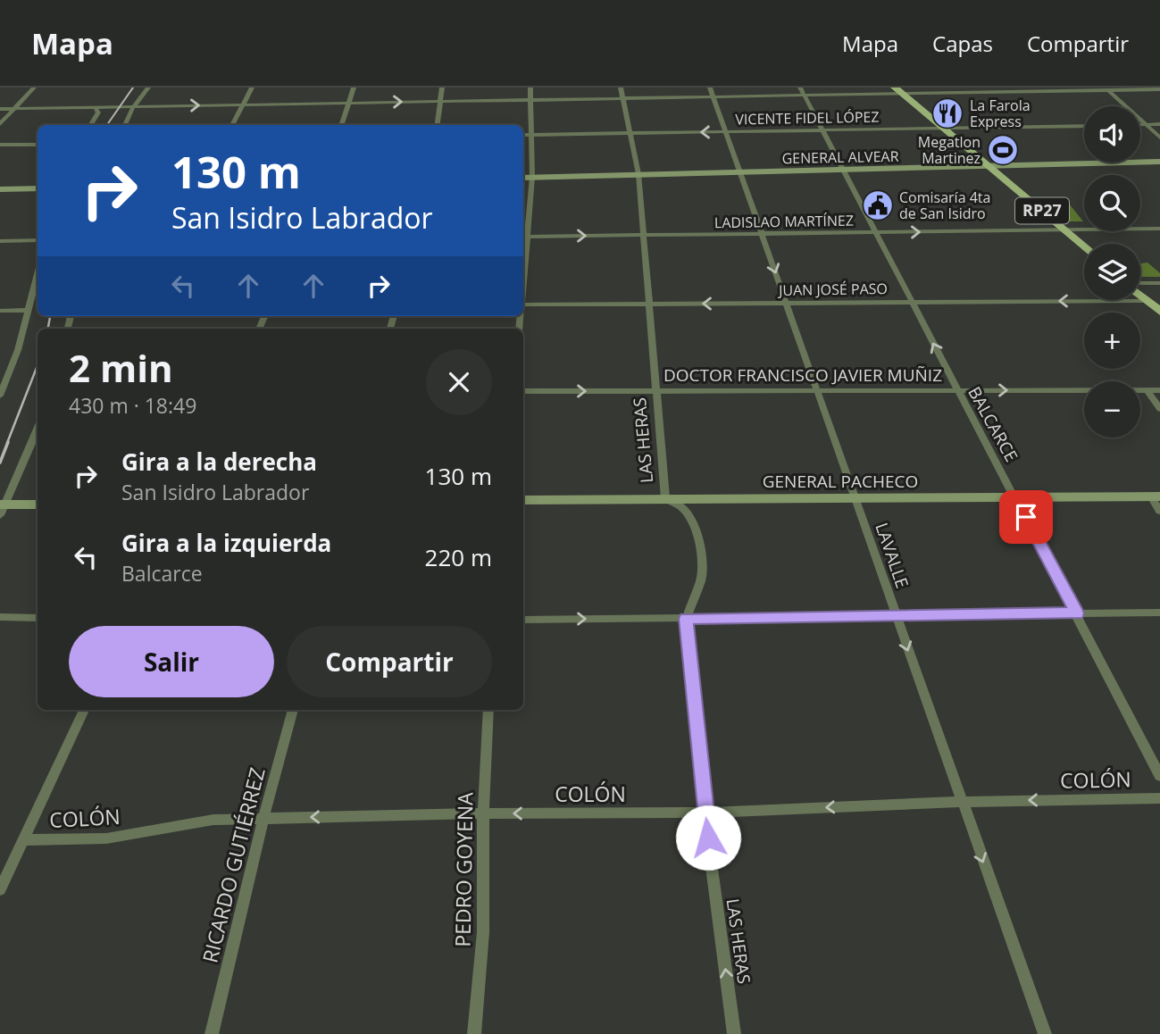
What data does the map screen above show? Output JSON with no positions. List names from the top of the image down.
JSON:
{
  "streets": {
    "main road": ["RP27"],
    "street": [
      "VICENTE FIDEL LÓPEZ",
      "GENERAL ALVEAR",
      "LADISLAO MARTÍNEZ",
      "JUAN JOSÉ PASO",
      "DOCTOR FRANCISCO JAVIER MUÑIZ",
      "BALCARCE",
      "LAS HERAS",
      "GENERAL PACHECO",
      "LAVALLE",
      "COLÓN",
      "RICARDO GUTIÉRREZ",
      "PEDRO GOYENA"
    ]
  },
  "crossings": [
    ["VICENTE FIDEL LÓPEZ", "RP27"],
    ["VICENTE FIDEL LÓPEZ", "BALCARCE"],
    ["VICENTE FIDEL LÓPEZ", "LAS HERAS"],
    ["VICENTE FIDEL LÓPEZ", "LAVALLE"],
    ["GENERAL ALVEAR", "RP27"],
    ["GENERAL ALVEAR", "BALCARCE"],
    ["GENERAL ALVEAR", "LAS HERAS"],
    ["GENERAL ALVEAR", "LAVALLE"],
    ["RP27", "LADISLAO MARTÍNEZ"],
    ["LADISLAO MARTÍNEZ", "BALCARCE"],
    ["LADISLAO MARTÍNEZ", "LAS HERAS"],
    ["LADISLAO MARTÍNEZ", "LAVALLE"],
    ["JUAN JOSÉ PASO", "BALCARCE"],
    ["JUAN JOSÉ PASO", "LAS HERAS"],
    ["JUAN JOSÉ PASO", "LAVALLE"],
    ["DOCTOR FRANCISCO JAVIER MUÑIZ", "BALCARCE"],
    ["DOCTOR FRANCISCO JAVIER MUÑIZ", "LAS HERAS"],
    ["DOCTOR FRANCISCO JAVIER MUÑIZ", "LAVALLE"],
    ["BALCARCE", "GENERAL PACHECO"],
    ["LAS HERAS", "GENERAL PACHECO"],
    ["LAS HERAS", "COLÓN"],
    ["GENERAL PACHECO", "LAVALLE"],
    ["LAVALLE", "COLÓN"],
    ["COLÓN", "RICARDO GUTIÉRREZ"],
    ["COLÓN", "PEDRO GOYENA"]
  ],
  "one_way": [
    "LADISLAO MARTÍNEZ",
    "JUAN JOSÉ PASO",
    "DOCTOR FRANCISCO JAVIER MUÑIZ",
    "LAVALLE",
    "COLÓN"
  ],
  "places": {
    "restaurant": ["La Farola Express"],
    "sports": ["Megatlon Martinez"],
    "public building": ["Comisaría 4ta de San Isidro"]
  },
  "page": {
    "header": "Mapa",
    "nav": ["Mapa", "Capas", "Compartir"],
    "map_buttons": ["+", "−"],
    "turn": ["130 m", "San Isidro Labrador"],
    "heading": ["2 min", "430 m · 18:49"],
    "list": [
      {
        "name": "Gira a la derecha",
        "note": "San Isidro Labrador",
        "value": "130 m"
      },
      {
        "name": "Gira a la izquierda",
        "note": "Balcarce",
        "value": "220 m"
      }
    ],
    "buttons": ["Salir", "Compartir"]
  }
}
